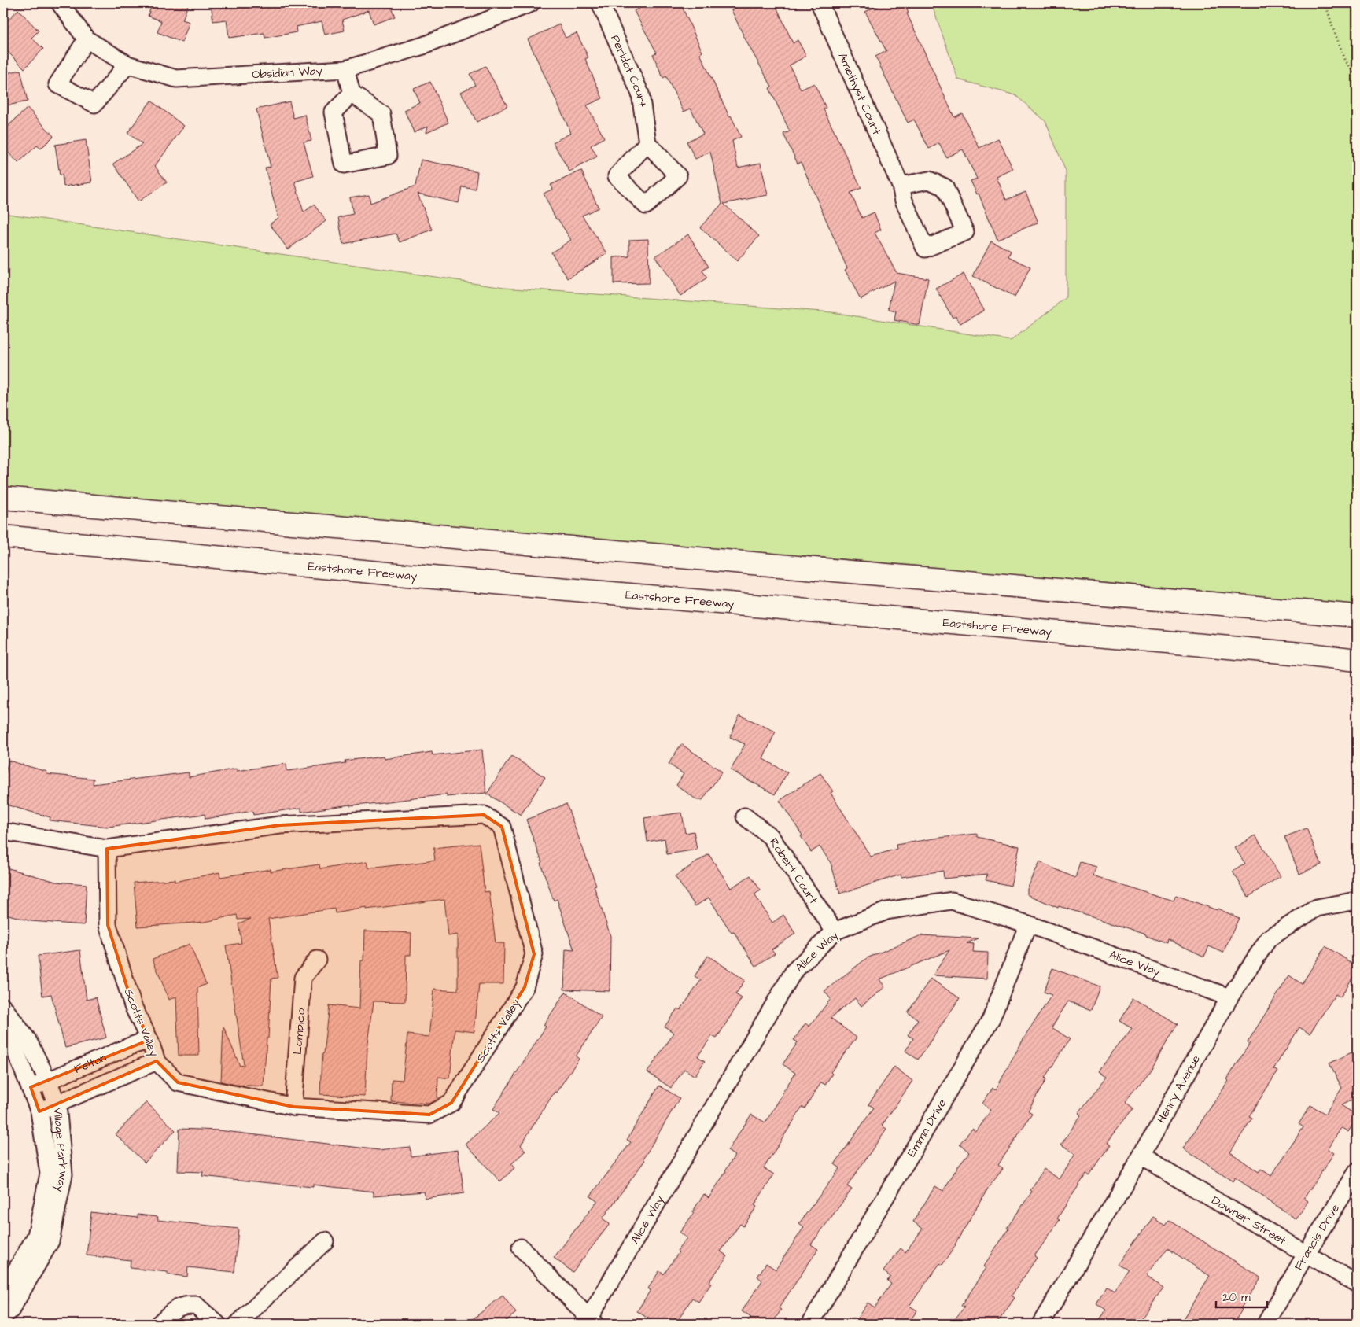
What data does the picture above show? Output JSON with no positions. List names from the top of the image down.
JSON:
{
  "streets": {
    "highway": ["Eastshore Freeway"],
    "street": [
      "Peridot Court",
      "Obsidian Way",
      "Amethyst Court",
      "Robert Court",
      "Alice Way",
      "Scotts Valley",
      "Lompico",
      "Felton",
      "Henry Avenue",
      "Emma Drive",
      "Village Parkway",
      "Downer Street",
      "Francis Drive"
    ]
  },
  "crossings": [
    ["Robert Court", "Alice Way"],
    ["Alice Way", "Henry Avenue"],
    ["Alice Way", "Emma Drive"],
    ["Scotts Valley", "Lompico"],
    ["Scotts Valley", "Felton"],
    ["Felton", "Village Parkway"],
    ["Henry Avenue", "Downer Street"],
    ["Downer Street", "Francis Drive"]
  ],
  "scale_bar": "20 m"
}
